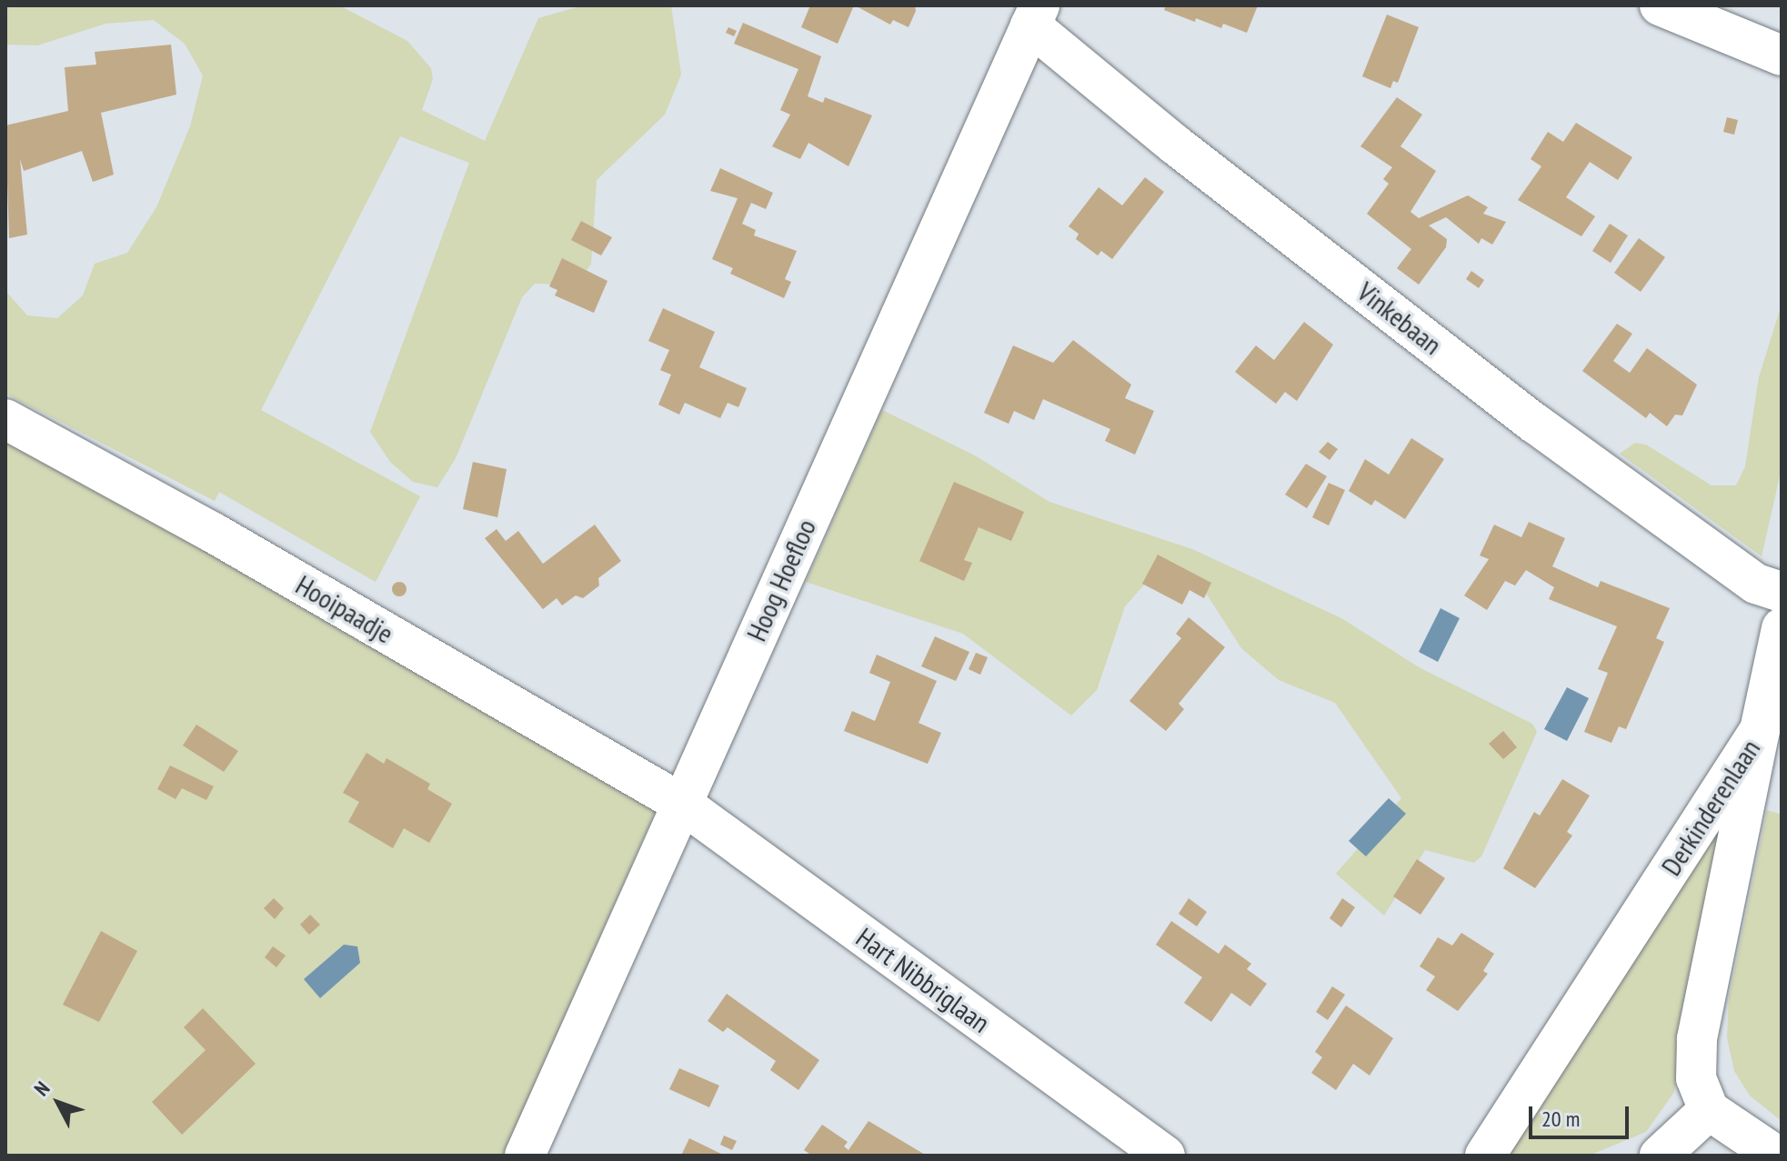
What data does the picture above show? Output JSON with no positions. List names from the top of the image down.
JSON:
{
  "streets": {
    "street": [
      "Vinkebaan",
      "Hoog Hoefloo",
      "Hooipaadje",
      "Derkinderenlaan",
      "Hart Nibbriglaan"
    ]
  },
  "crossings": [
    ["Vinkebaan", "Hoog Hoefloo"],
    ["Hoog Hoefloo", "Hooipaadje"],
    ["Hoog Hoefloo", "Hart Nibbriglaan"],
    ["Hooipaadje", "Hart Nibbriglaan"]
  ],
  "scale_bar": "20 m",
  "north": "top left"
}
